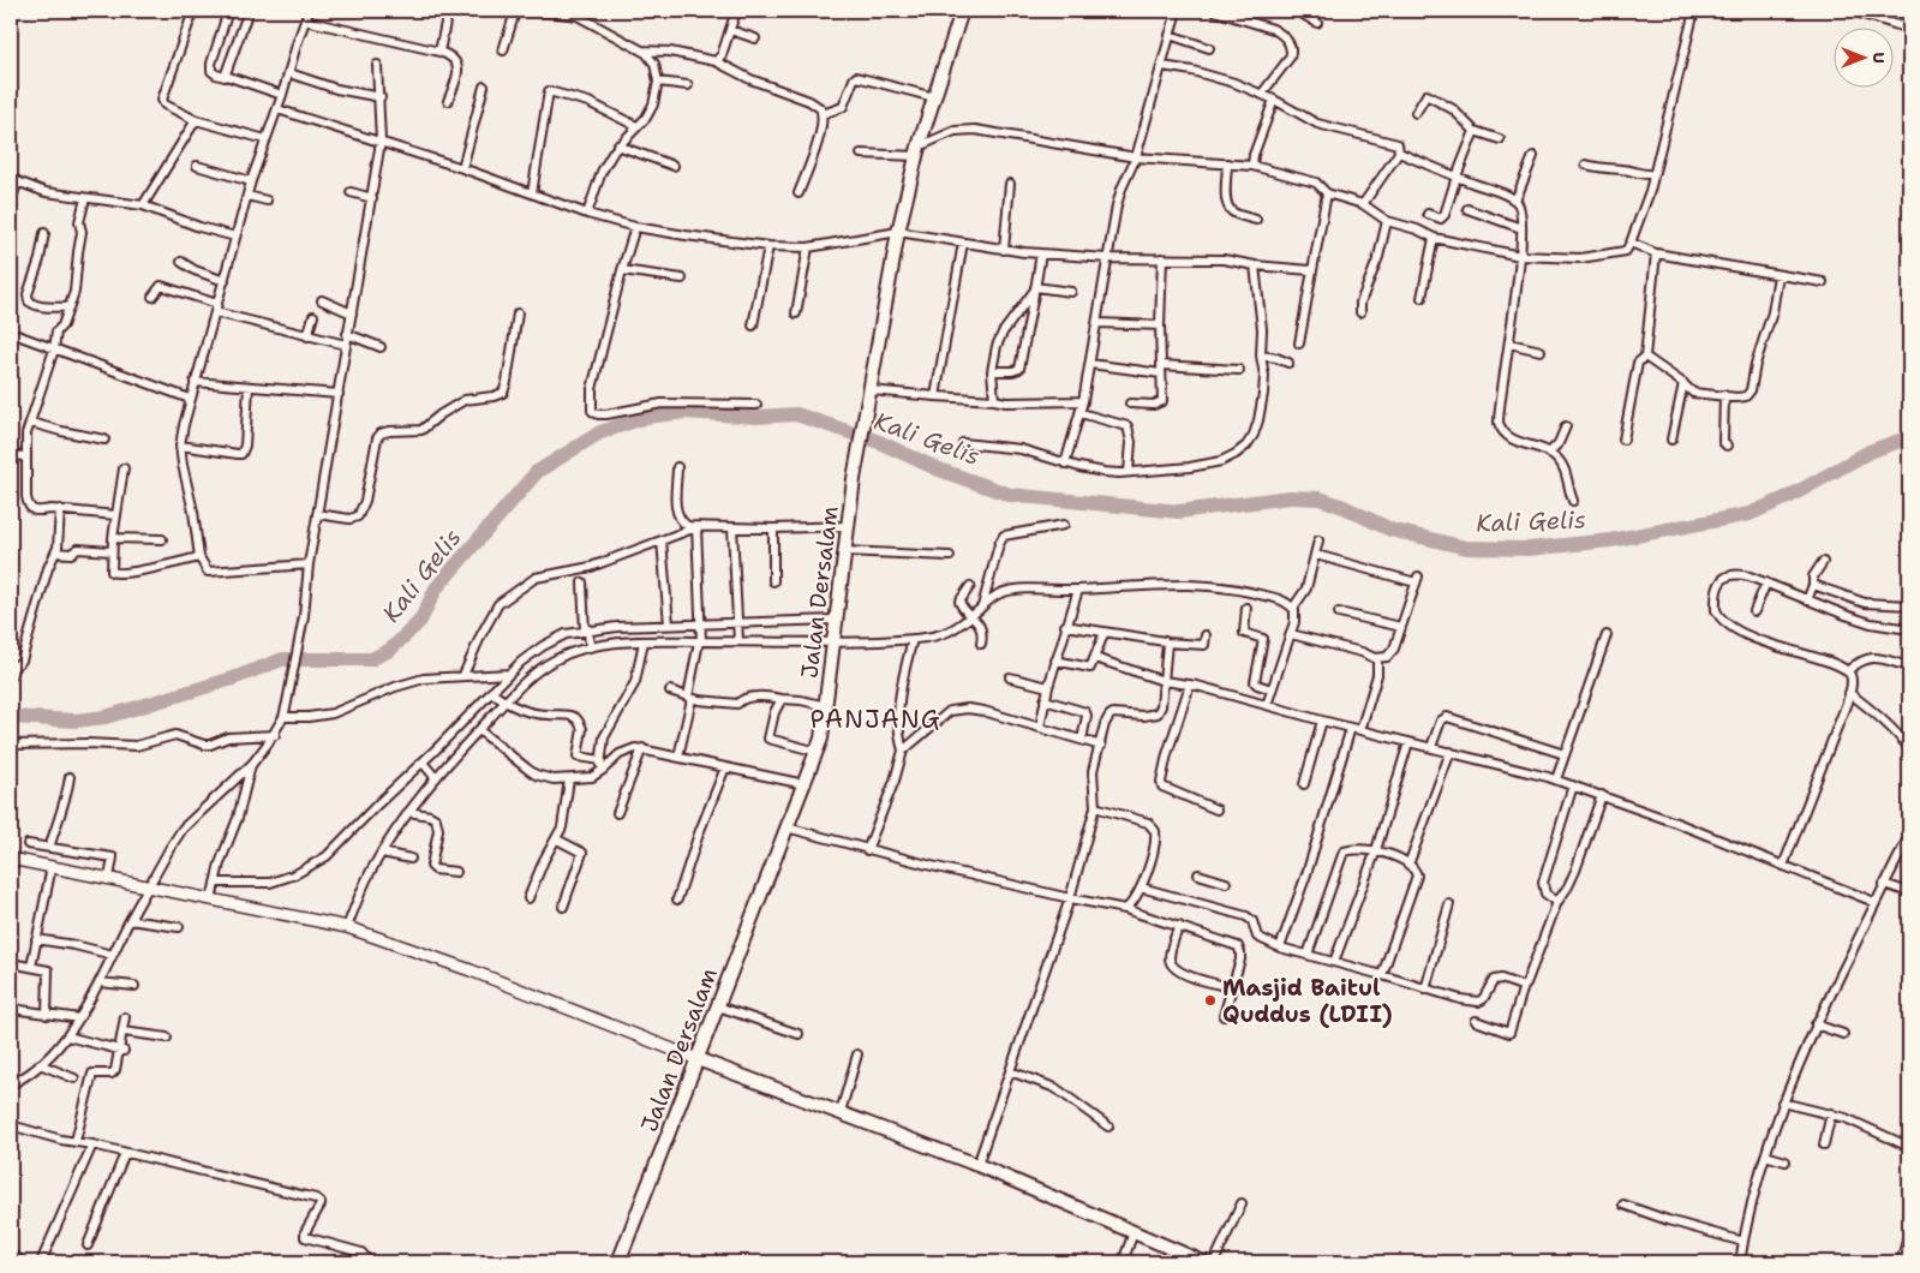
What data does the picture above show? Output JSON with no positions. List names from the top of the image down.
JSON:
{
  "streets": {
    "main road": ["Jalan Dersalam"]
  },
  "districts": ["PANJANG"],
  "water": ["Kali Gelis"],
  "places": ["Masjid Baitul Quddus (LDII)"],
  "north": "right"
}
